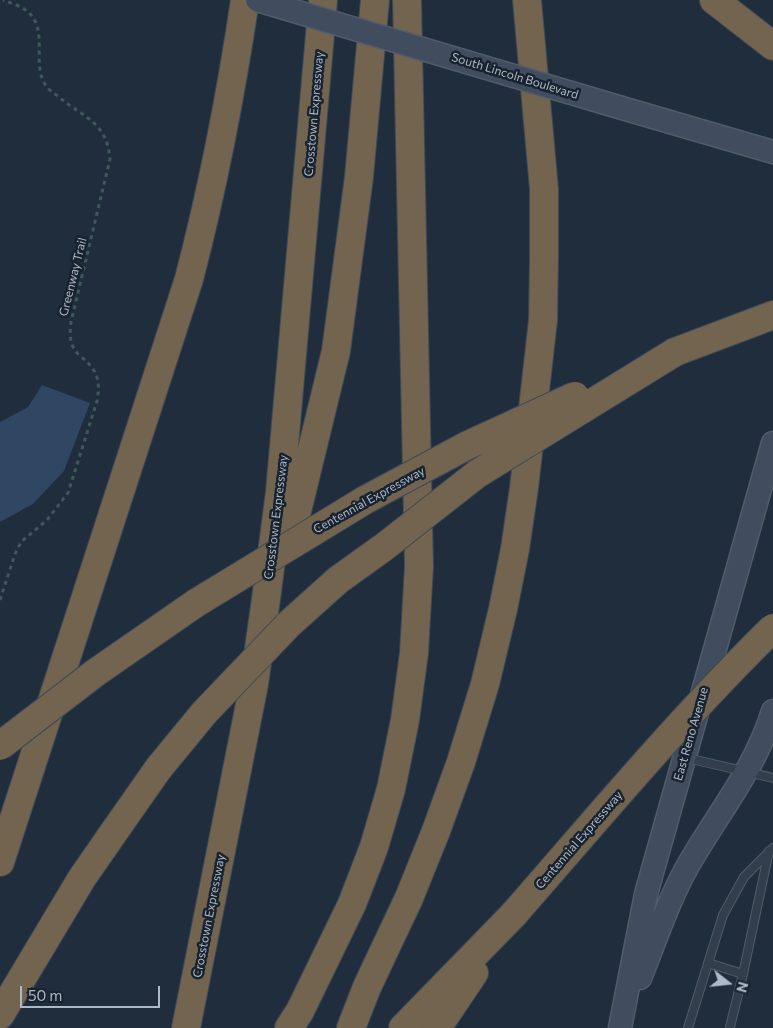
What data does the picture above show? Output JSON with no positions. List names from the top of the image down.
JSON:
{
  "streets": {
    "highway": ["Crosstown Expressway", "Centennial Expressway"],
    "main road": ["South Lincoln Boulevard", "East Reno Avenue"],
    "path": ["Greenway Trail"]
  },
  "scale_bar": "50 m",
  "north": "right"
}
